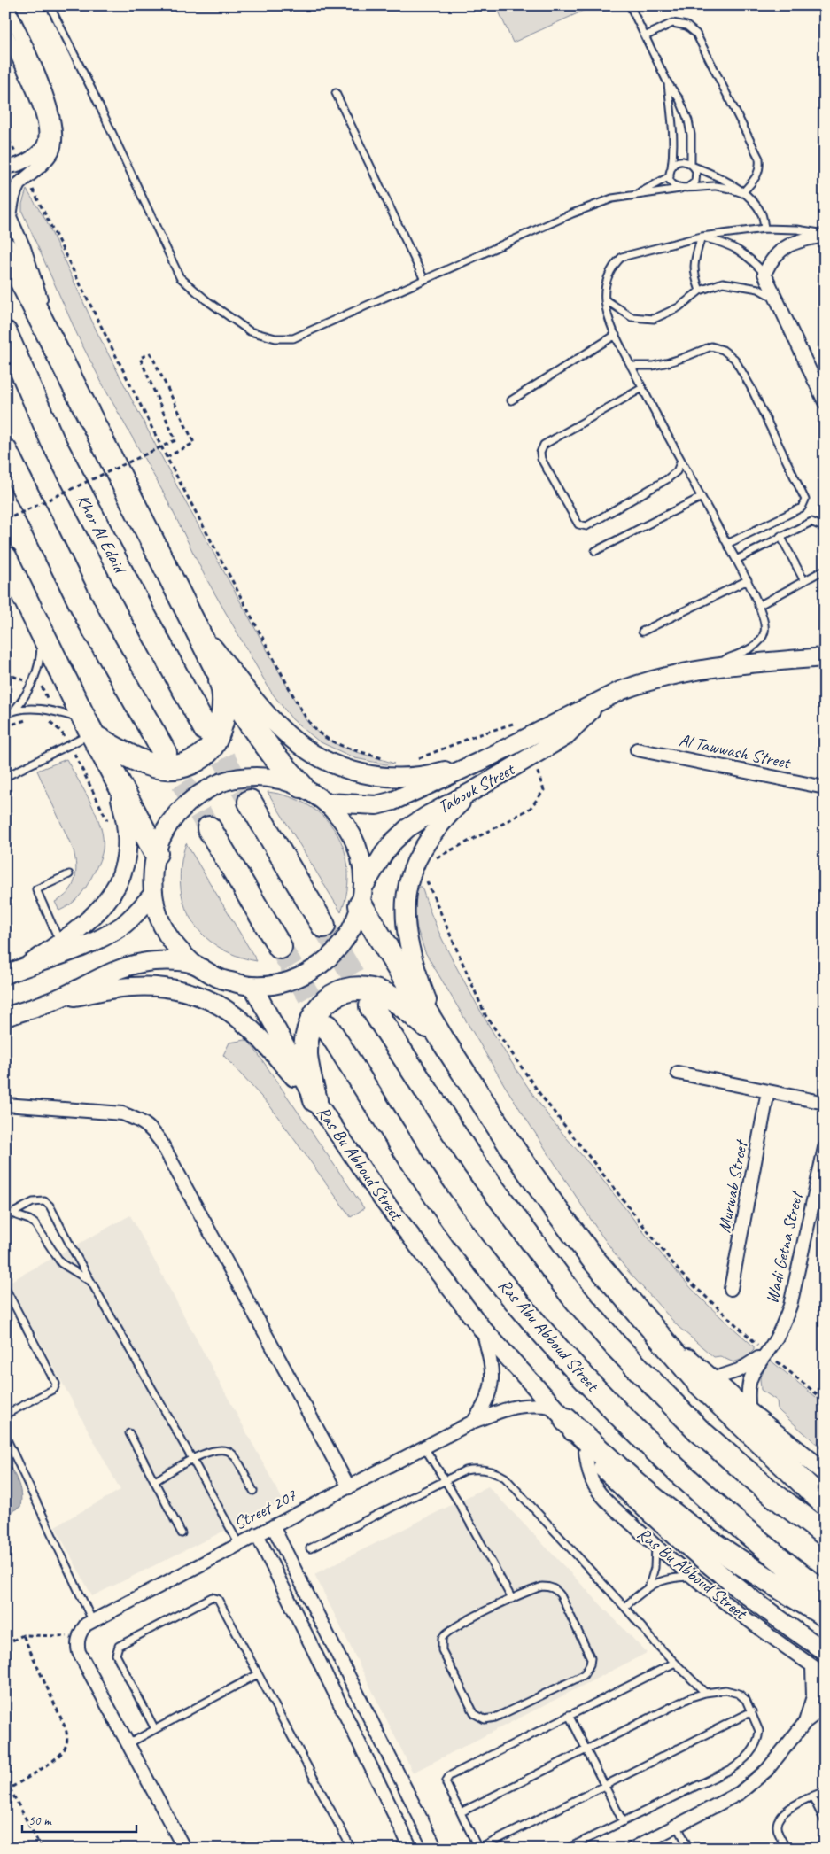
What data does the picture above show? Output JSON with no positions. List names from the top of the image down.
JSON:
{
  "streets": {
    "highway": ["Khor Al Edaid", "Ras Abu Abboud Street"],
    "street": [
      "Al Tawwash Street",
      "Tabouk Street",
      "Ras Bu Abboud Street",
      "Murwab Street",
      "Wadi Getna Street",
      "Street 207"
    ]
  },
  "crossings": [
    ["Tabouk Street", "Ras Bu Abboud Street"],
    ["Ras Bu Abboud Street", "Street 207"]
  ],
  "scale_bar": "50 m"
}
